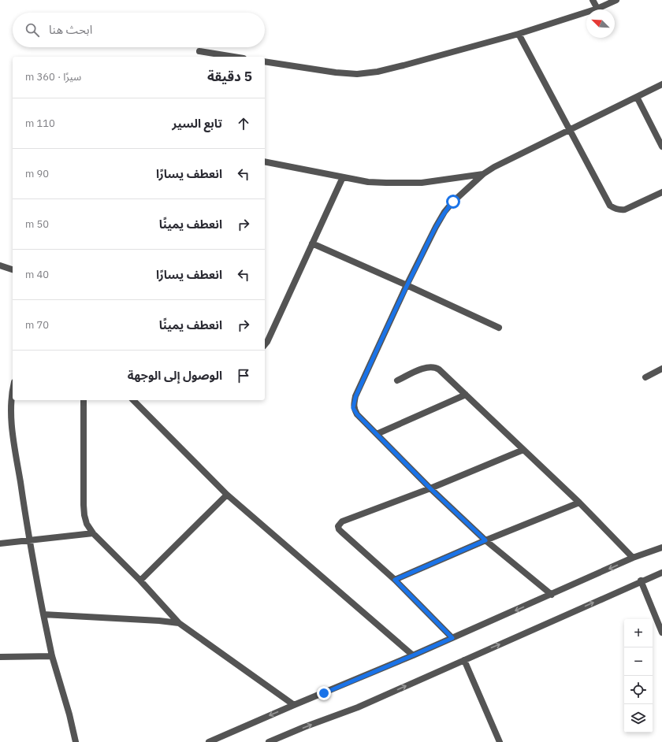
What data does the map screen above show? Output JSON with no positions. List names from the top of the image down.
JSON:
{
  "north": "top left",
  "page": {
    "search": "ابحث هنا",
    "heading": ["5 دقيقة", "سيرًا · 360 m"],
    "list": [
      ["تابع السير", "110 m"],
      ["انعطف يسارًا", "90 m"],
      ["انعطف يمينًا", "50 m"],
      ["انعطف يسارًا", "40 m"],
      ["انعطف يمينًا", "70 m"],
      "الوصول إلى الوجهة"
    ],
    "map_buttons": ["+", "−"]
  }
}
